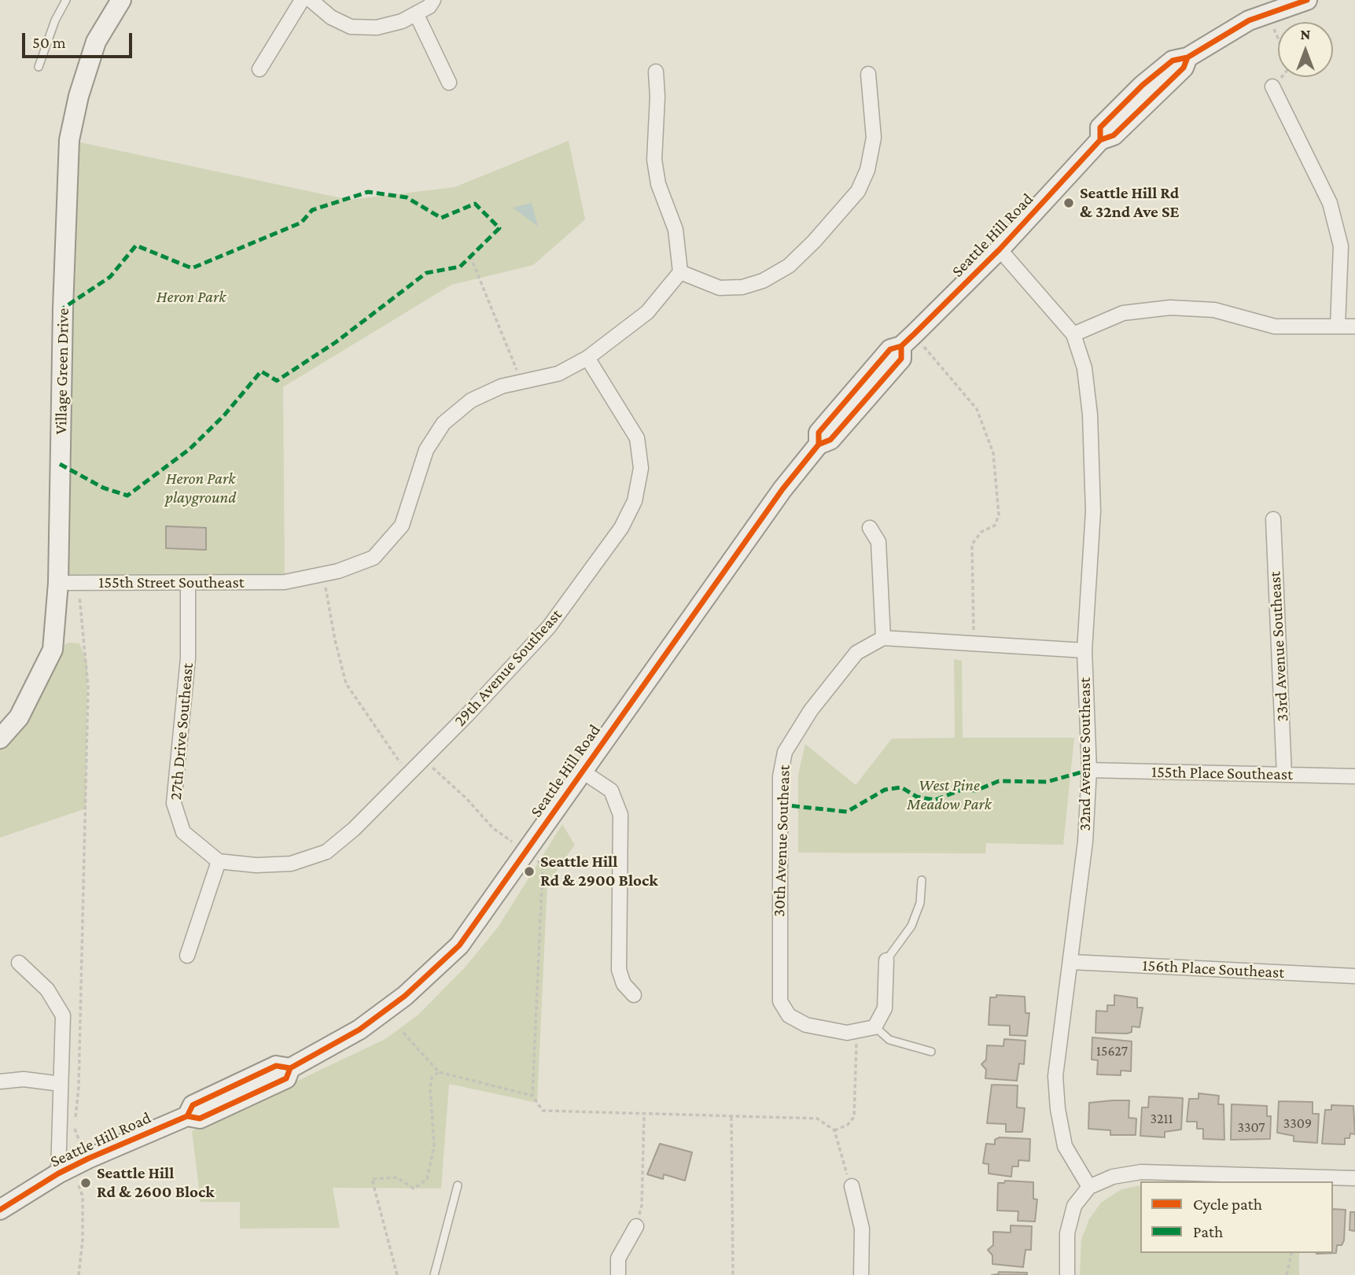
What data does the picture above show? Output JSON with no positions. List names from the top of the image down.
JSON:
{
  "streets": {
    "main road": ["Seattle Hill Road", "Village Green Drive"],
    "street": [
      "155th Street Southeast",
      "33rd Avenue Southeast",
      "29th Avenue Southeast",
      "27th Drive Southeast",
      "32nd Avenue Southeast",
      "155th Place Southeast",
      "30th Avenue Southeast",
      "156th Place Southeast"
    ]
  },
  "crossings": [
    ["Seattle Hill Road", "32nd Avenue Southeast"],
    ["Village Green Drive", "155th Street Southeast"],
    ["155th Street Southeast", "29th Avenue Southeast"],
    ["155th Street Southeast", "27th Drive Southeast"],
    ["33rd Avenue Southeast", "155th Place Southeast"],
    ["29th Avenue Southeast", "27th Drive Southeast"],
    ["32nd Avenue Southeast", "155th Place Southeast"],
    ["32nd Avenue Southeast", "156th Place Southeast"]
  ],
  "parks": ["Heron Park", "Heron Park playground", "West Pine Meadow Park"],
  "places": ["Seattle Hill Rd & 32nd Ave SE", "Seattle Hill Rd & 2900 Block", "Seattle Hill Rd & 2600 Block"],
  "house_numbers": [
    "15627",
    "3211",
    "3309",
    "3307"
  ],
  "legend": ["Cycle path", "Path"],
  "scale_bar": "50 m",
  "north": "top"
}
